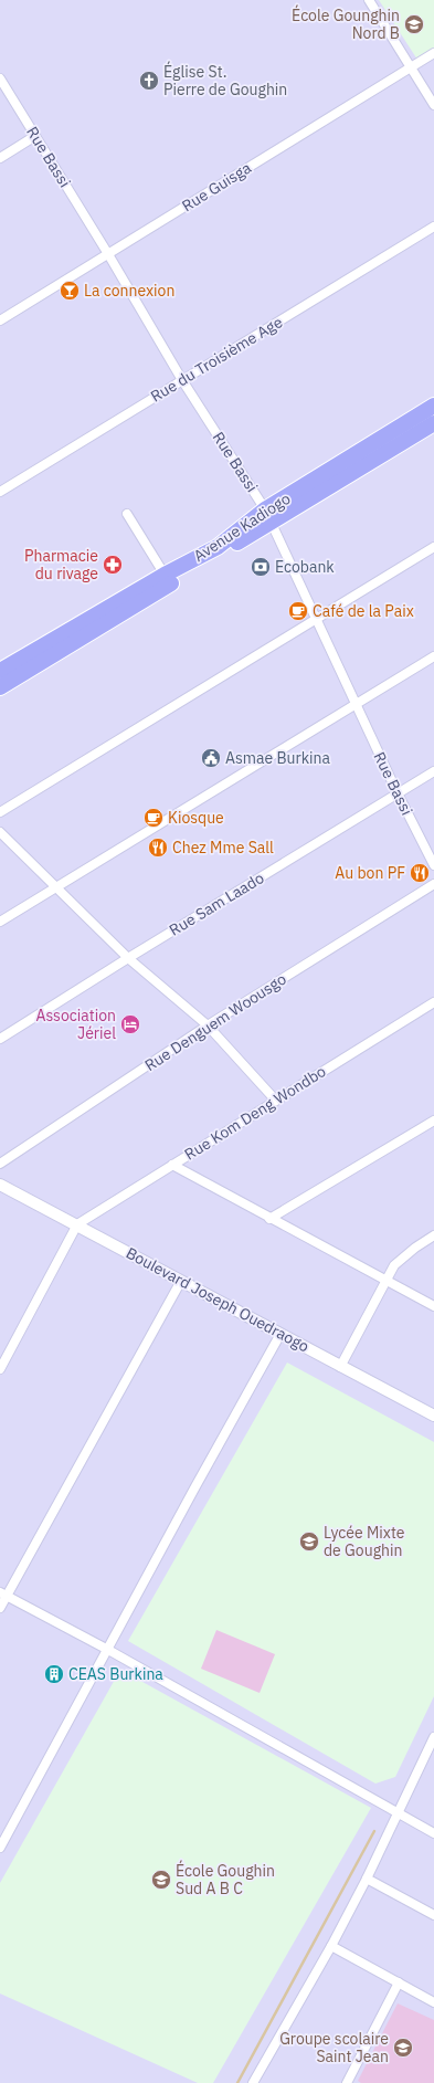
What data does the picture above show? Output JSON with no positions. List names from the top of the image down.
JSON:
{
  "streets": {
    "highway": ["Avenue Kadiogo"],
    "street": [
      "Rue Bassi",
      "Rue Guisga",
      "Rue du Troisième Age",
      "Rue Sam Laado",
      "Rue Denguem Woousgo",
      "Rue Kom Deng Wondbo",
      "Boulevard Joseph Ouedraogo"
    ]
  },
  "crossings": [
    ["Rue Bassi", "Rue Guisga"],
    ["Rue Bassi", "Rue du Troisième Age"],
    ["Rue Bassi", "Avenue Kadiogo"],
    ["Rue Bassi", "Rue Sam Laado"],
    ["Rue Kom Deng Wondbo", "Boulevard Joseph Ouedraogo"]
  ],
  "places": {
    "school or university": [
      "École Gounghin Nord B",
      "Lycée Mixte de Goughin",
      "École Goughin Sud A B C",
      "Groupe scolaire Saint Jean"
    ],
    "church": ["Église St. Pierre de Goughin"],
    "bar": ["La connexion"],
    "pharmacy": ["Pharmacie du rivage"],
    "bank": ["Ecobank"],
    "cafe": ["Café de la Paix", "Kiosque"],
    "public building": ["Asmae Burkina"],
    "restaurant": ["Chez Mme Sall", "Au bon PF"],
    "hotel": ["Association Jériel"],
    "building": ["CEAS Burkina"]
  }
}
